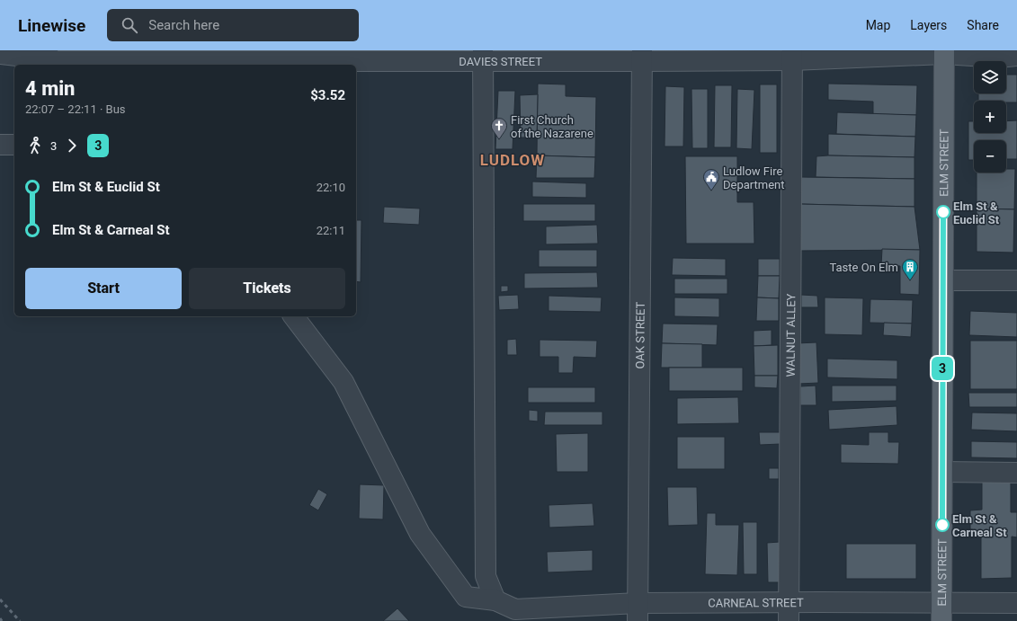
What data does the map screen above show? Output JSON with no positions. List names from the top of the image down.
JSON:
{
  "streets": {
    "main road": ["ELM STREET"],
    "street": [
      "DAVIES STREET",
      "OAK STREET",
      "WALNUT ALLEY",
      "CARNEAL STREET"
    ]
  },
  "crossings": [
    ["DAVIES STREET", "ELM STREET"],
    ["DAVIES STREET", "OAK STREET"],
    ["DAVIES STREET", "WALNUT ALLEY"],
    ["ELM STREET", "CARNEAL STREET"],
    ["OAK STREET", "CARNEAL STREET"],
    ["WALNUT ALLEY", "CARNEAL STREET"]
  ],
  "districts": ["LUDLOW"],
  "places": {
    "church": ["First Church of the Nazarene"],
    "public building": ["Ludlow Fire Department"],
    "other": ["Elm St & Euclid St", "Elm St & Carneal St"],
    "building": ["Taste On Elm"]
  },
  "lines": ["bus line 3"],
  "page": {
    "header": "Linewise",
    "search": "Search here",
    "nav": ["Map", "Layers", "Share"],
    "on_map": "3",
    "map_buttons": ["+", "−"],
    "heading": ["4 min", "22:07 – 22:11 · Bus", "$3.52"],
    "legs": ["3", "3"],
    "list": [
      {
        "name": "Elm St & Euclid St",
        "value": "22:10"
      },
      {
        "name": "Elm St & Carneal St",
        "value": "22:11"
      }
    ],
    "buttons": ["Start", "Tickets"]
  }
}
